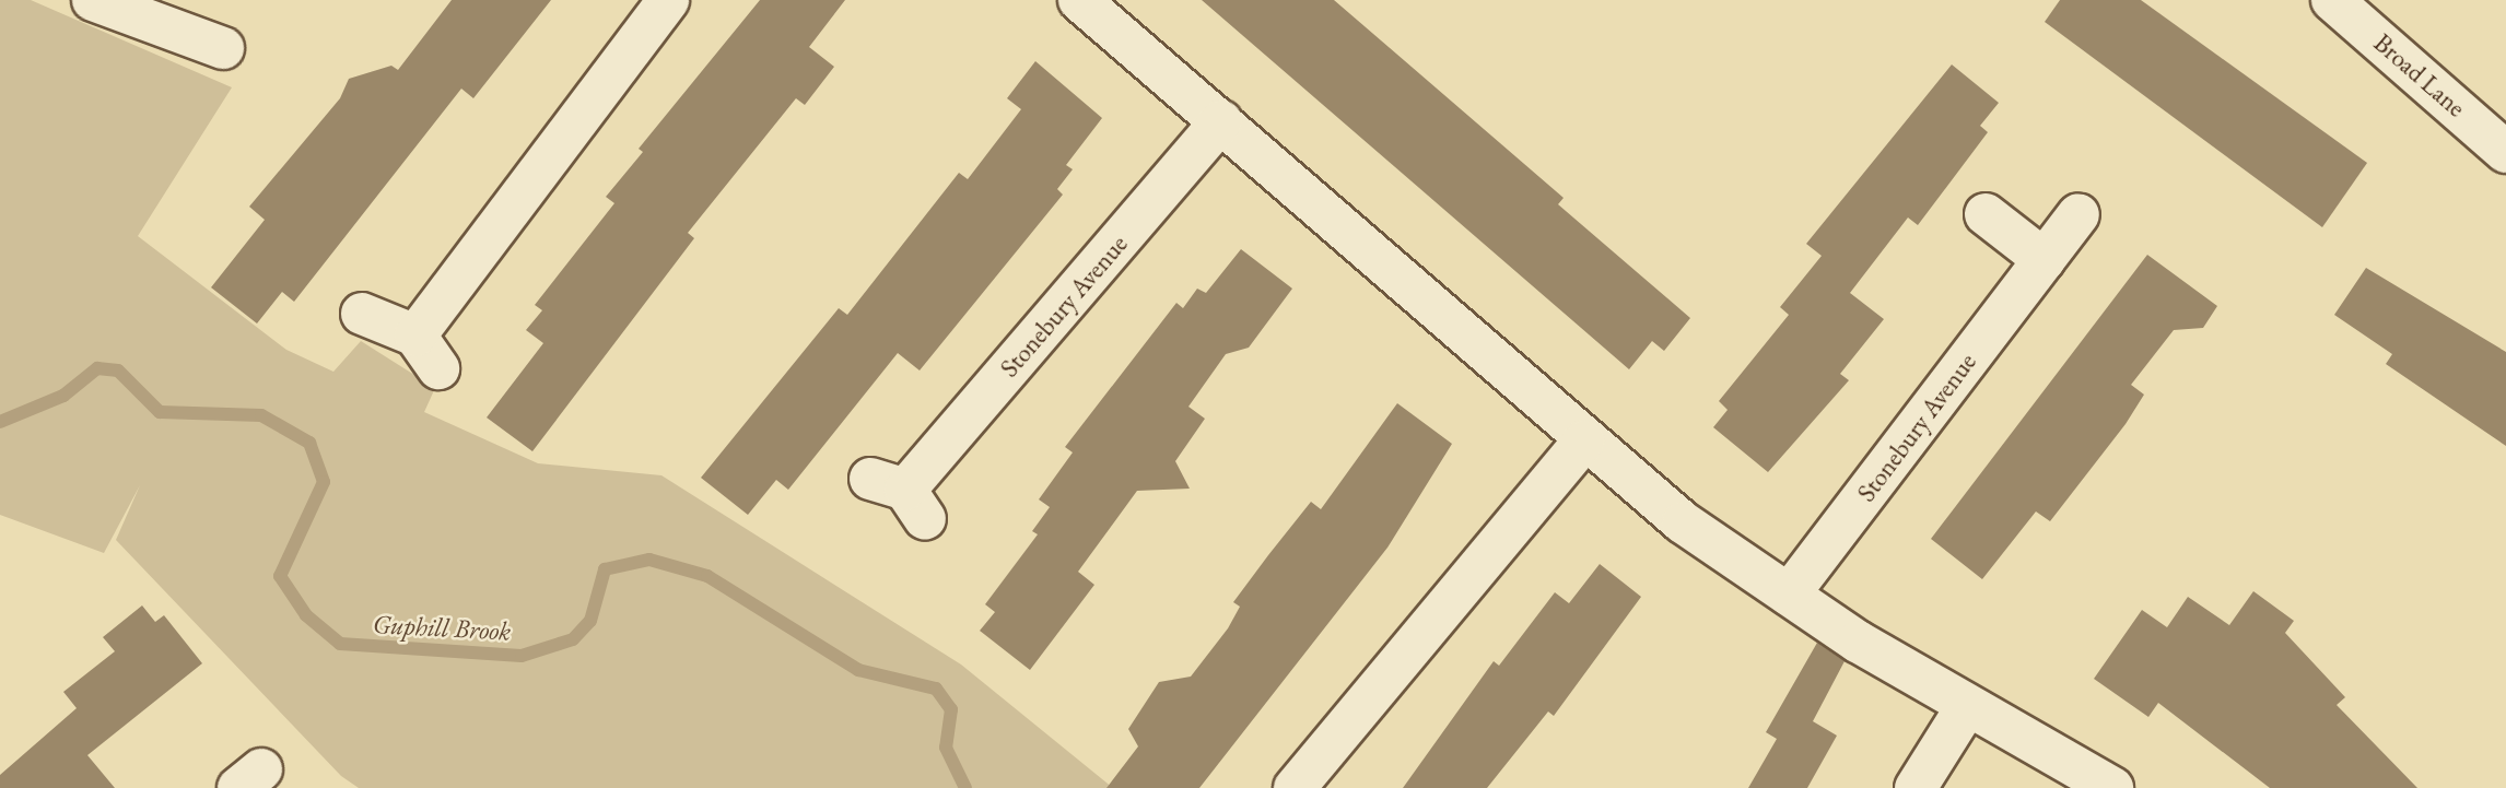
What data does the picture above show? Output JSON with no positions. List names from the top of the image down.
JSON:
{
  "streets": {
    "street": ["Broad Lane", "Stonebury Avenue"]
  },
  "water": ["Guphill Brook"]
}
